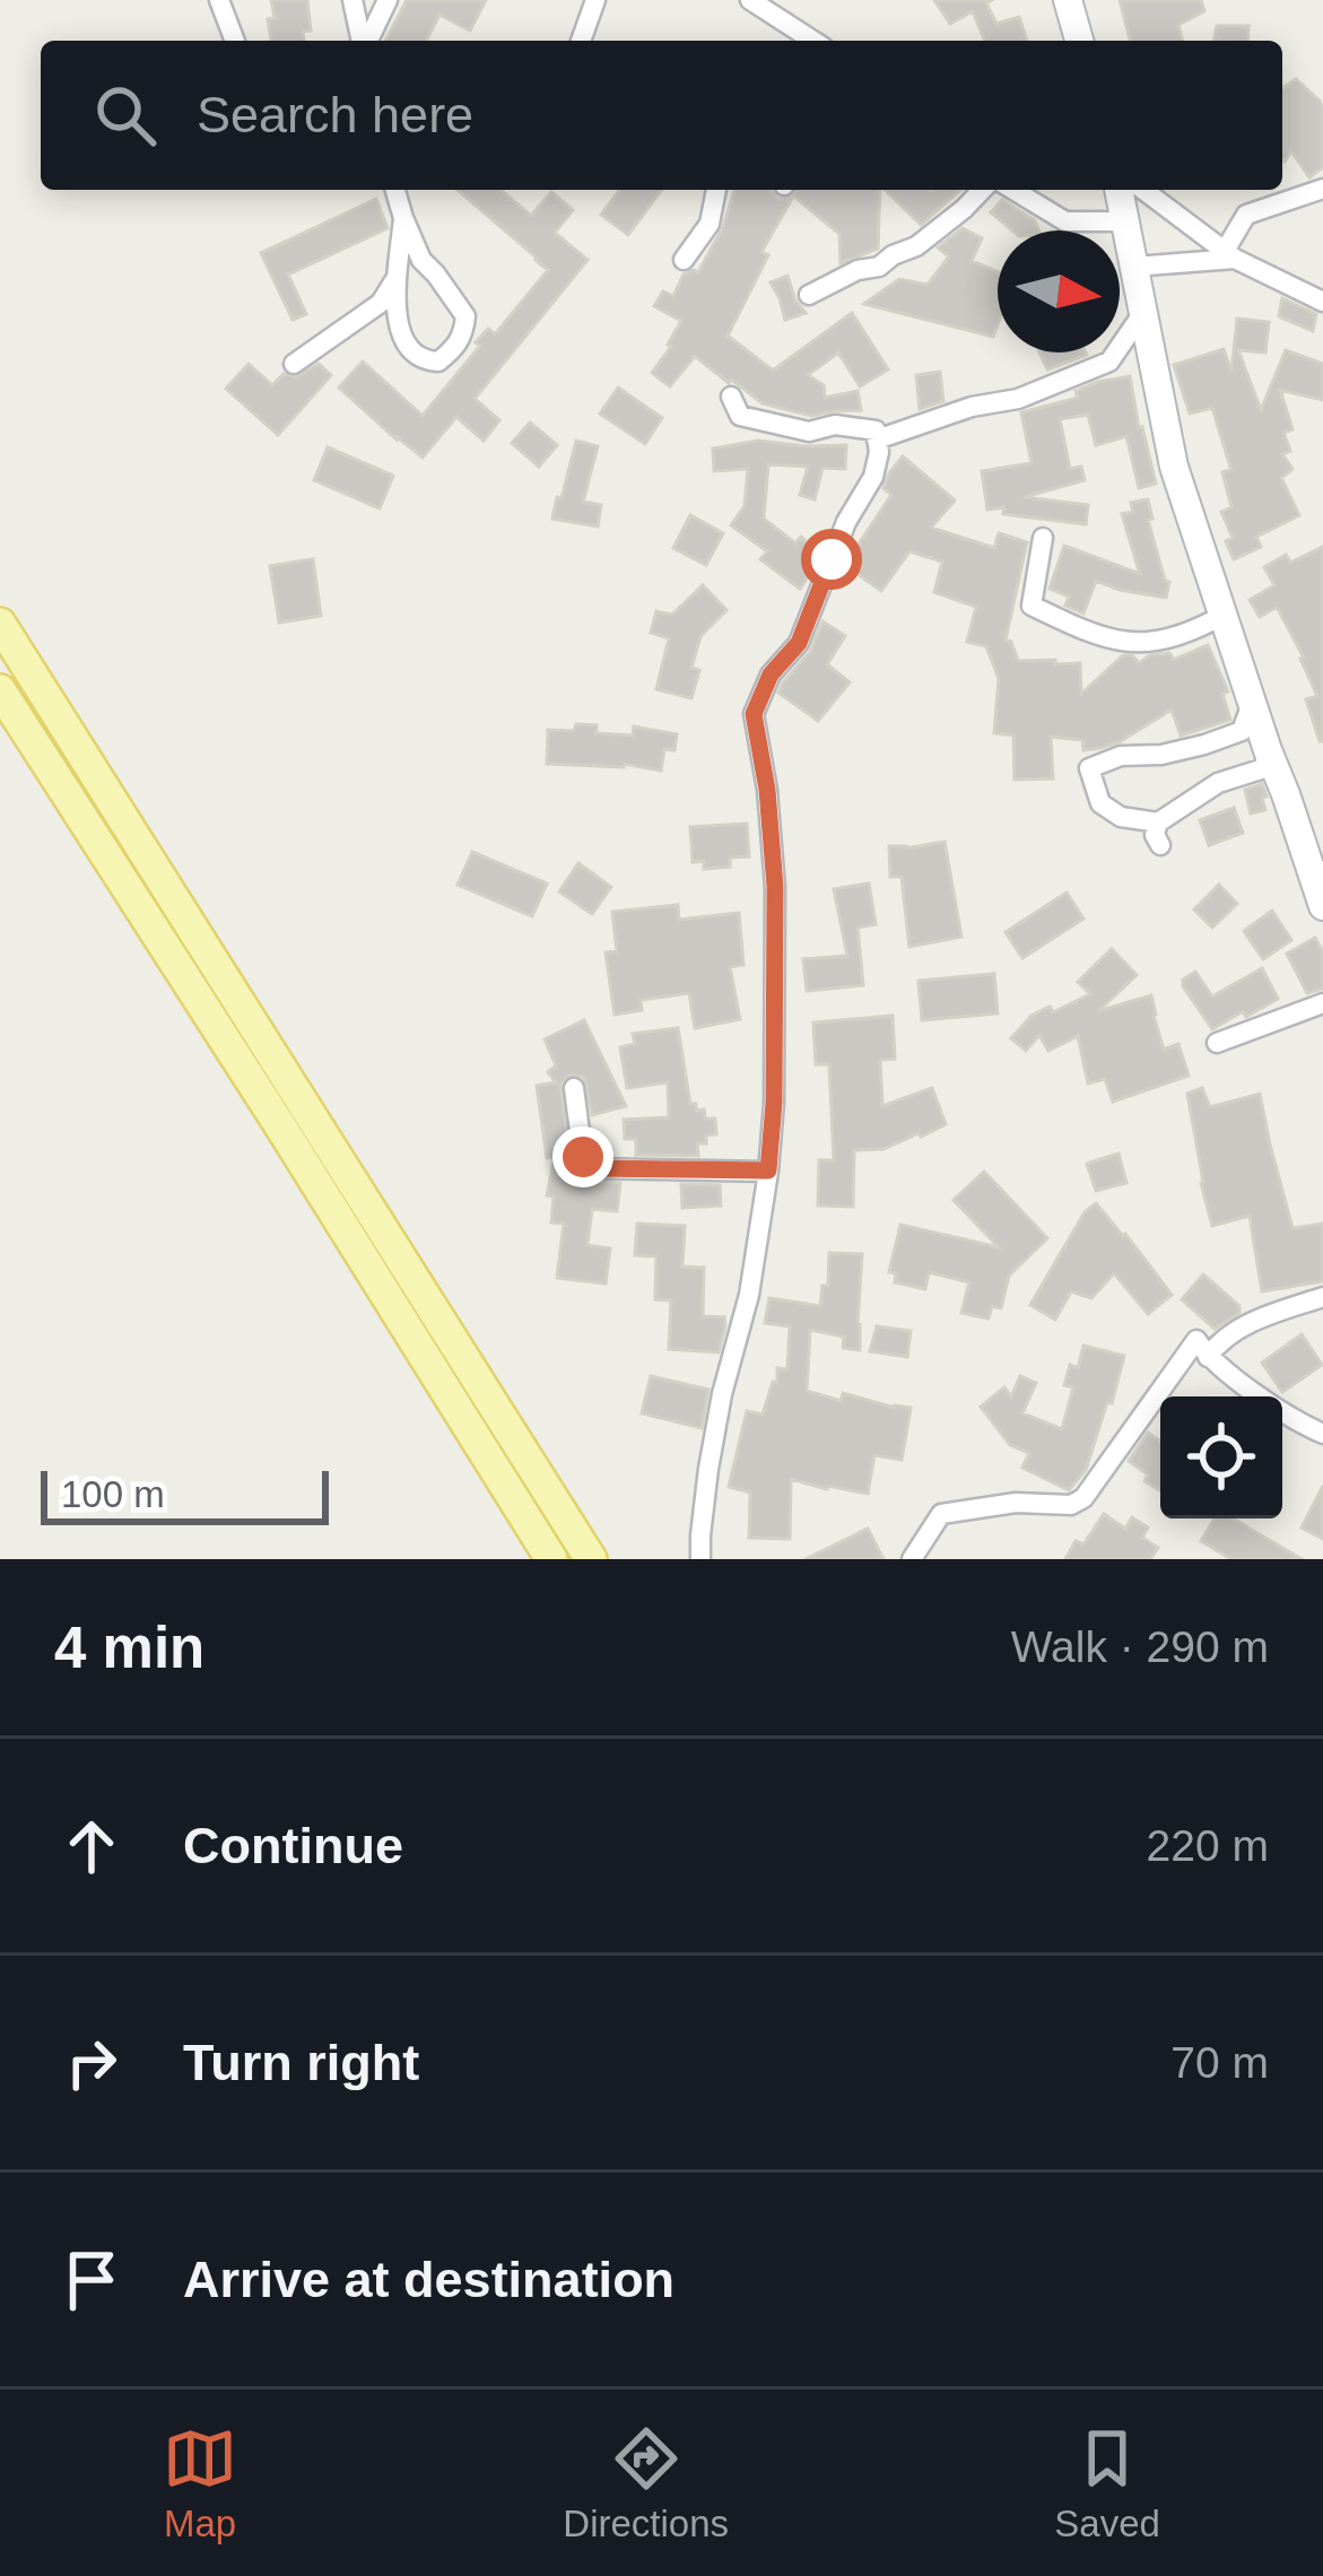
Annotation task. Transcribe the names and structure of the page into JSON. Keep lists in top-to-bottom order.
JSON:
{
  "scale_bar": "100 m",
  "north": "right",
  "page": {
    "search": "Search here",
    "scale": "100 m",
    "heading": ["4 min", "Walk · 290 m"],
    "list": [
      ["Continue", "220 m"],
      ["Turn right", "70 m"],
      "Arrive at destination"
    ],
    "nav": ["Map", "Directions", "Saved"]
  }
}
